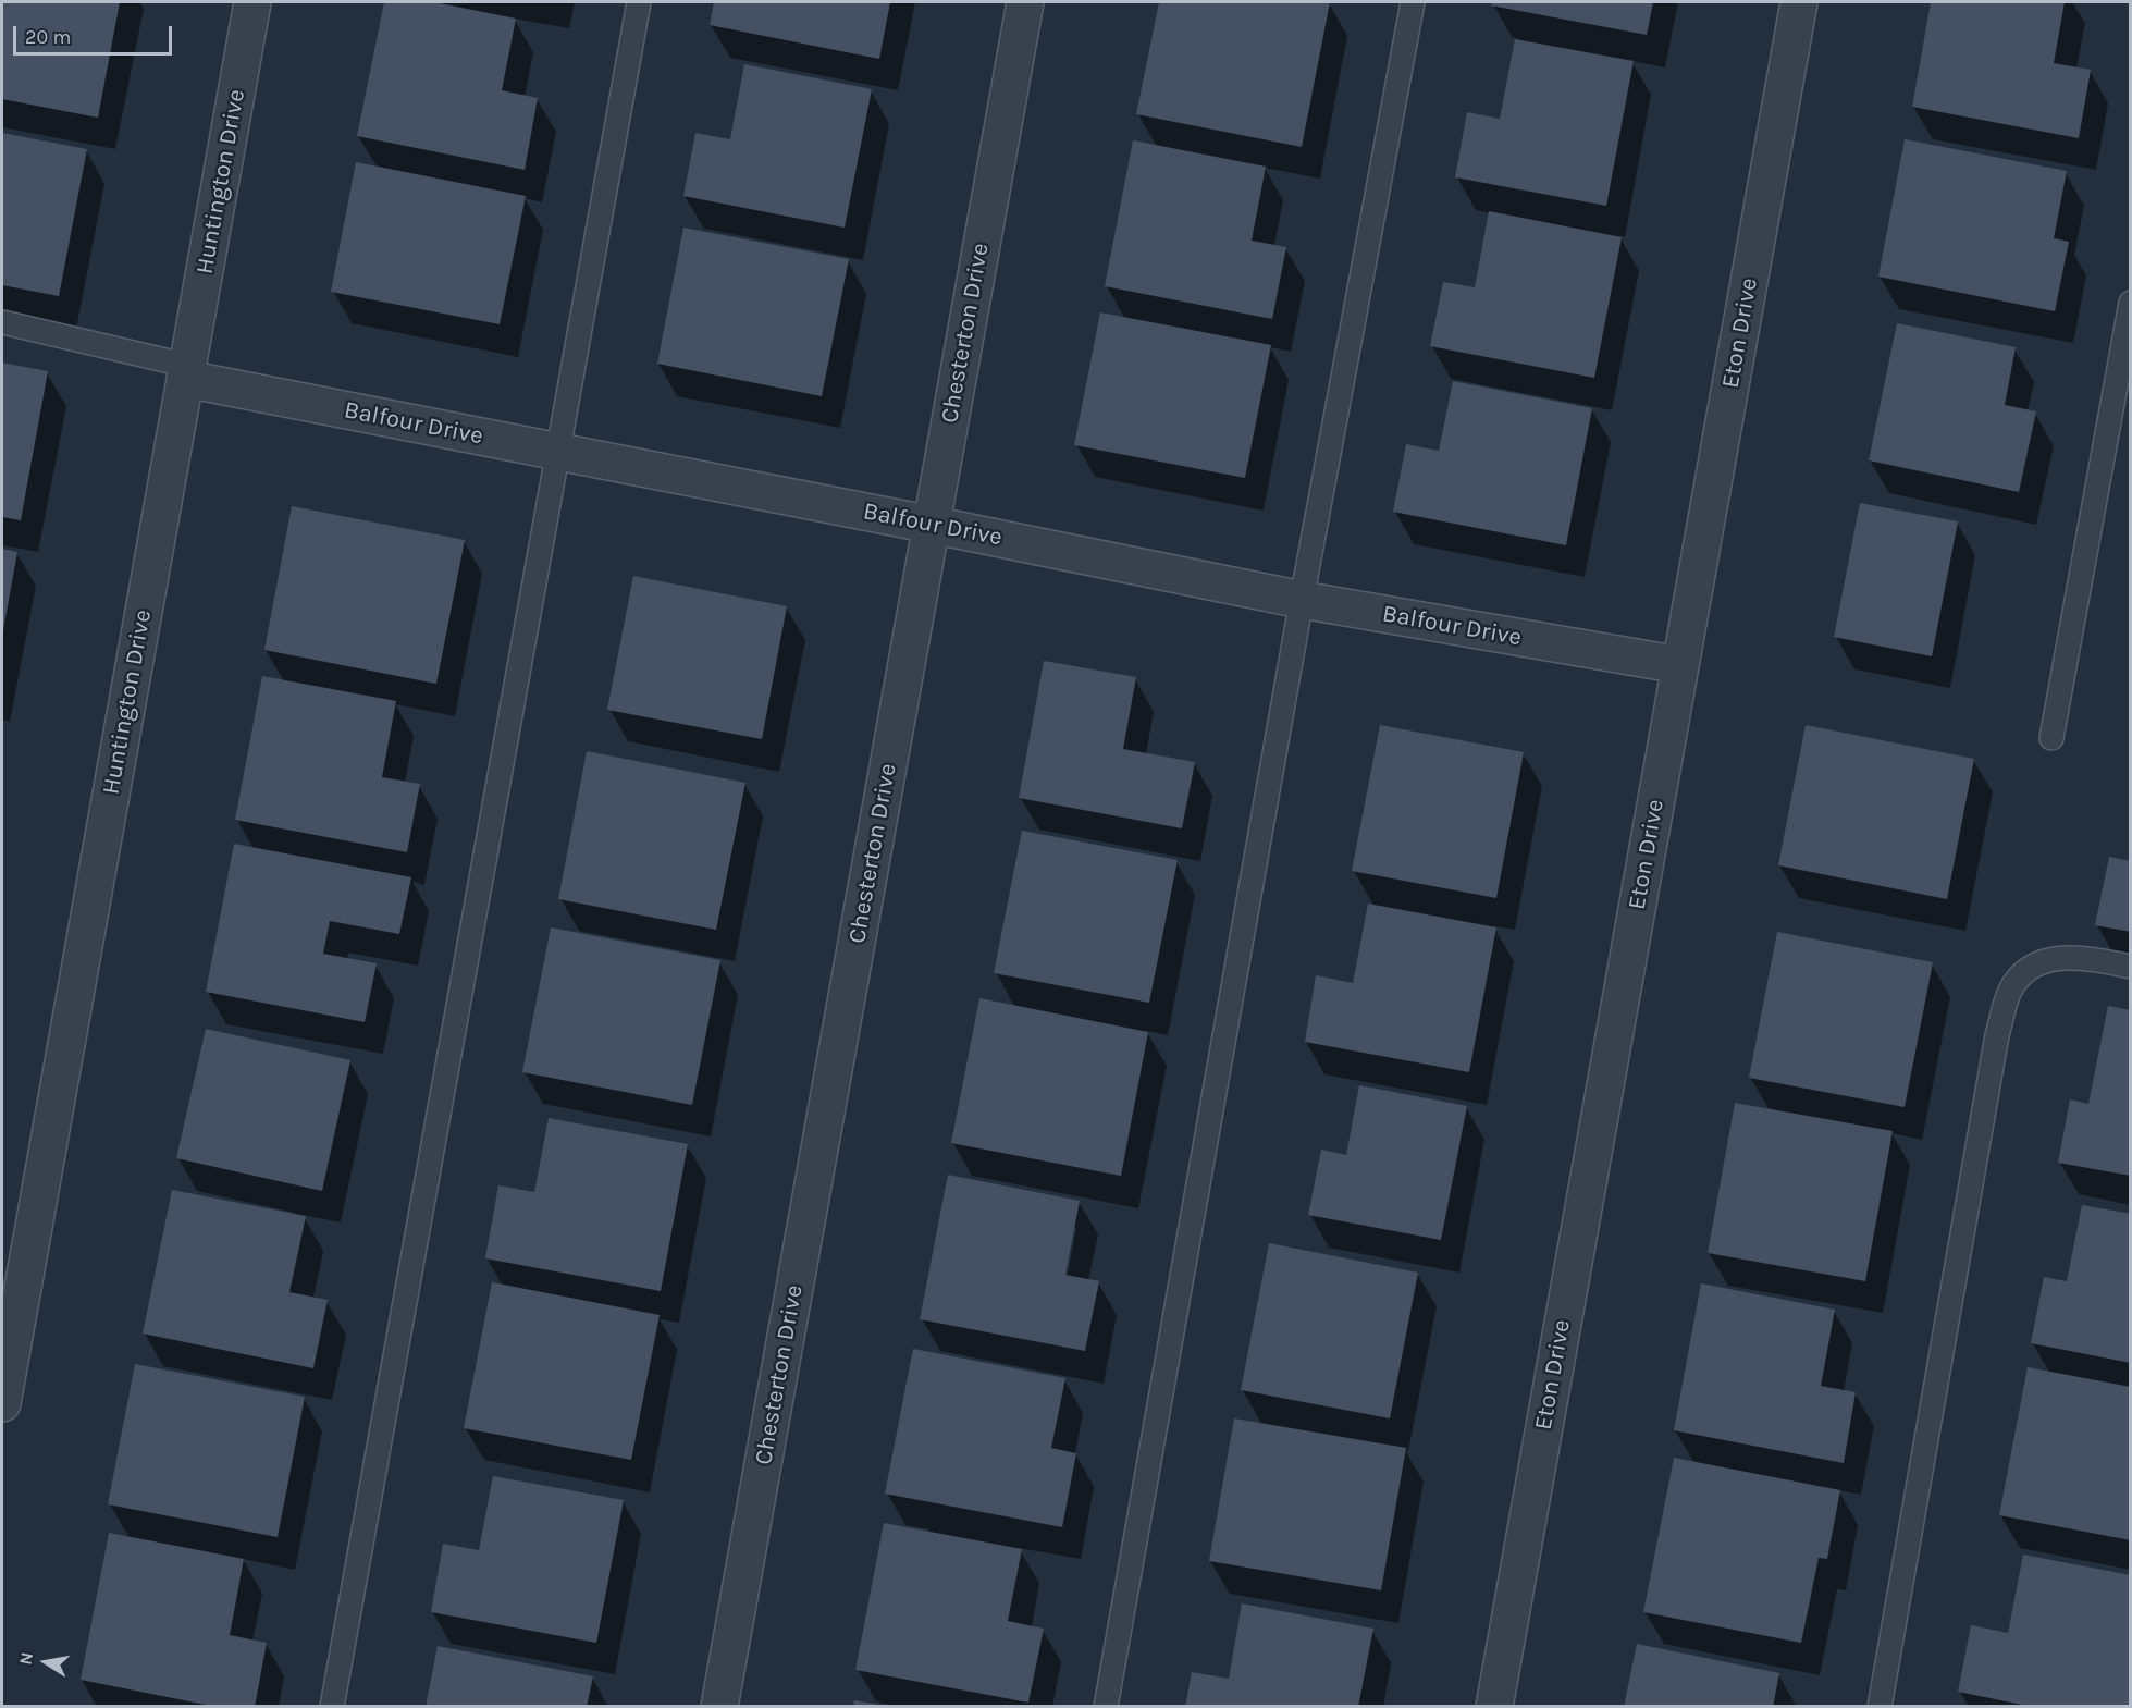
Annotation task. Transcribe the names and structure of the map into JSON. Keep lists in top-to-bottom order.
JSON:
{
  "streets": {
    "street": [
      "Huntington Drive",
      "Chesterton Drive",
      "Eton Drive",
      "Balfour Drive"
    ]
  },
  "crossings": [
    ["Huntington Drive", "Balfour Drive"],
    ["Chesterton Drive", "Balfour Drive"],
    ["Eton Drive", "Balfour Drive"]
  ],
  "scale_bar": "20 m",
  "north": "left"
}
